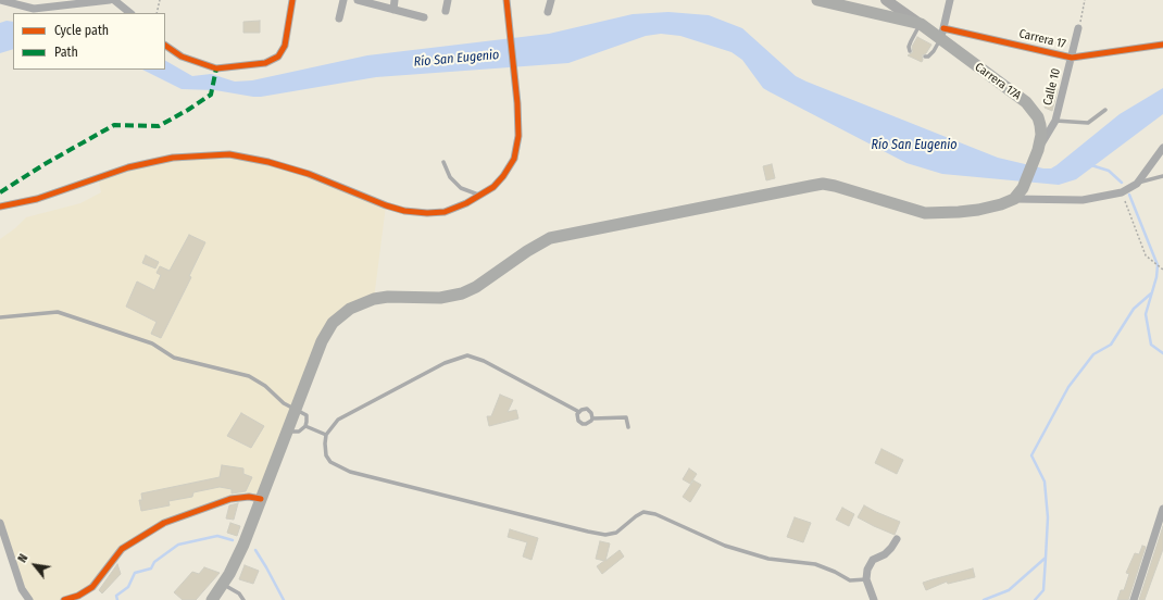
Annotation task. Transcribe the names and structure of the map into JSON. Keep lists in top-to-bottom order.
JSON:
{
  "streets": {
    "main road": ["Carrera 17A"],
    "street": ["Carrera 17", "Calle 10"]
  },
  "crossings": [
    ["Carrera 17", "Carrera 17A"],
    ["Carrera 17", "Calle 10"],
    ["Carrera 17A", "Calle 10"]
  ],
  "water": ["Río San Eugenio"],
  "legend": ["Cycle path", "Path"],
  "north": "top left"
}
